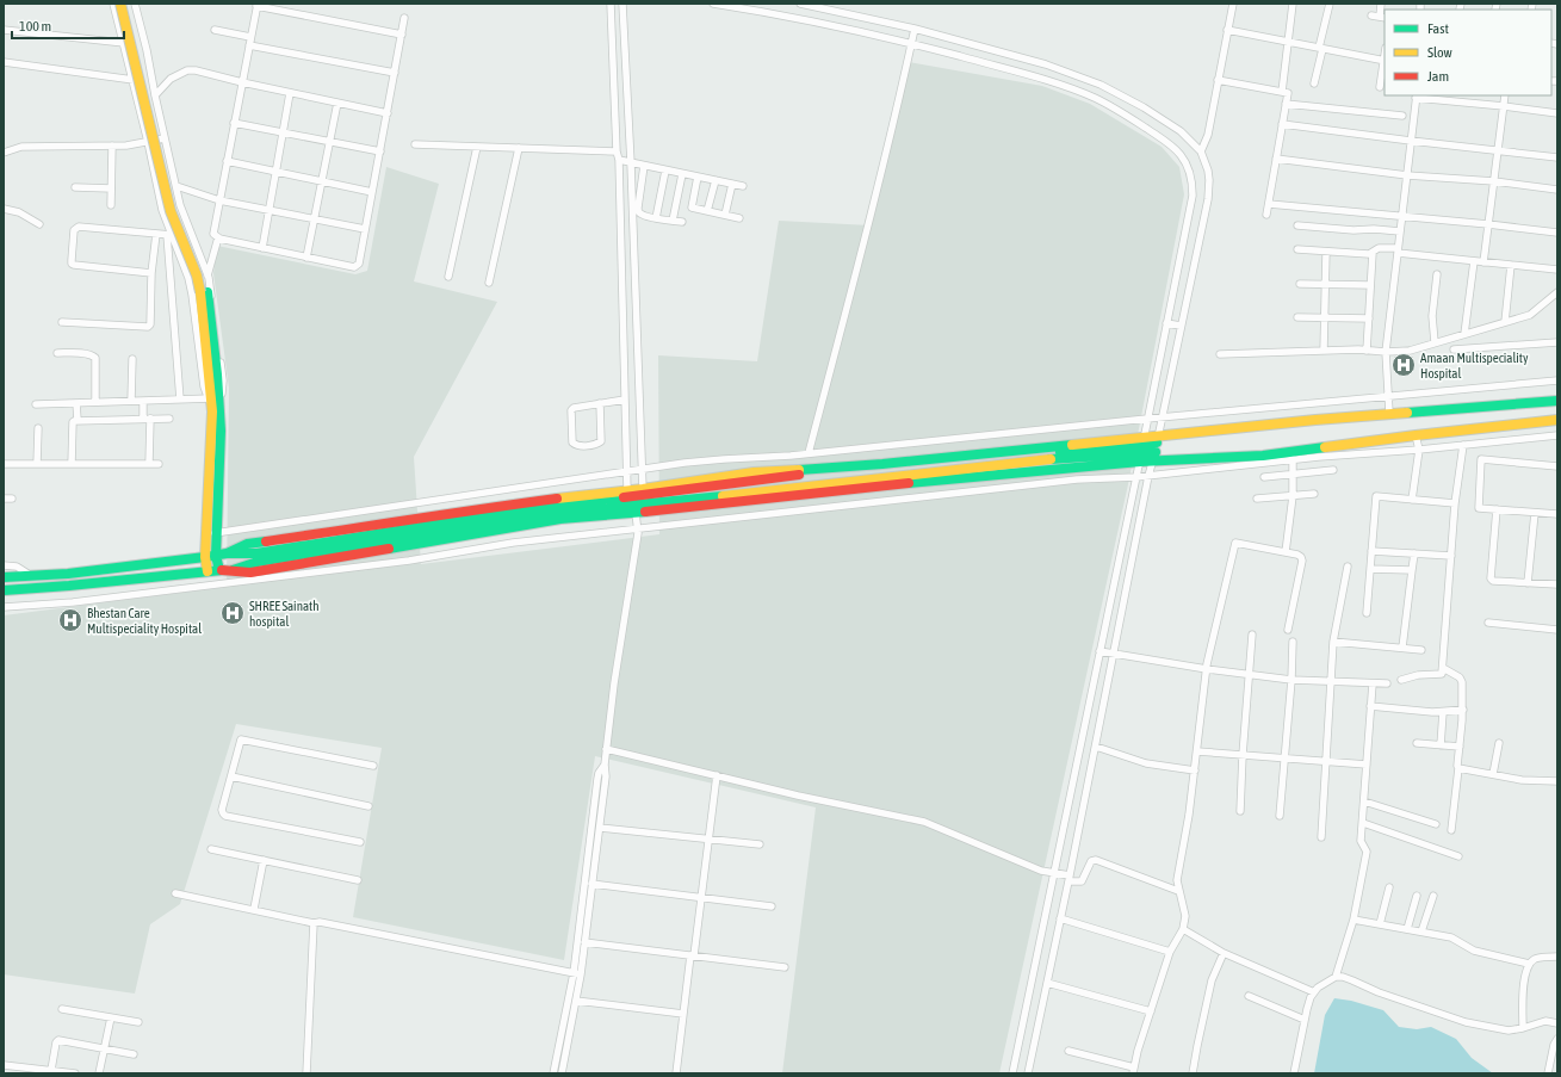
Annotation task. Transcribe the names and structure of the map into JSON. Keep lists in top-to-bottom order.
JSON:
{
  "places": {
    "hospital": ["Amaan Multispeciality Hospital", "SHREE Sainath hospital", "Bhestan Care Multispeciality Hospital"]
  },
  "legend": ["Fast", "Slow", "Jam"],
  "scale_bar": "100 m"
}
